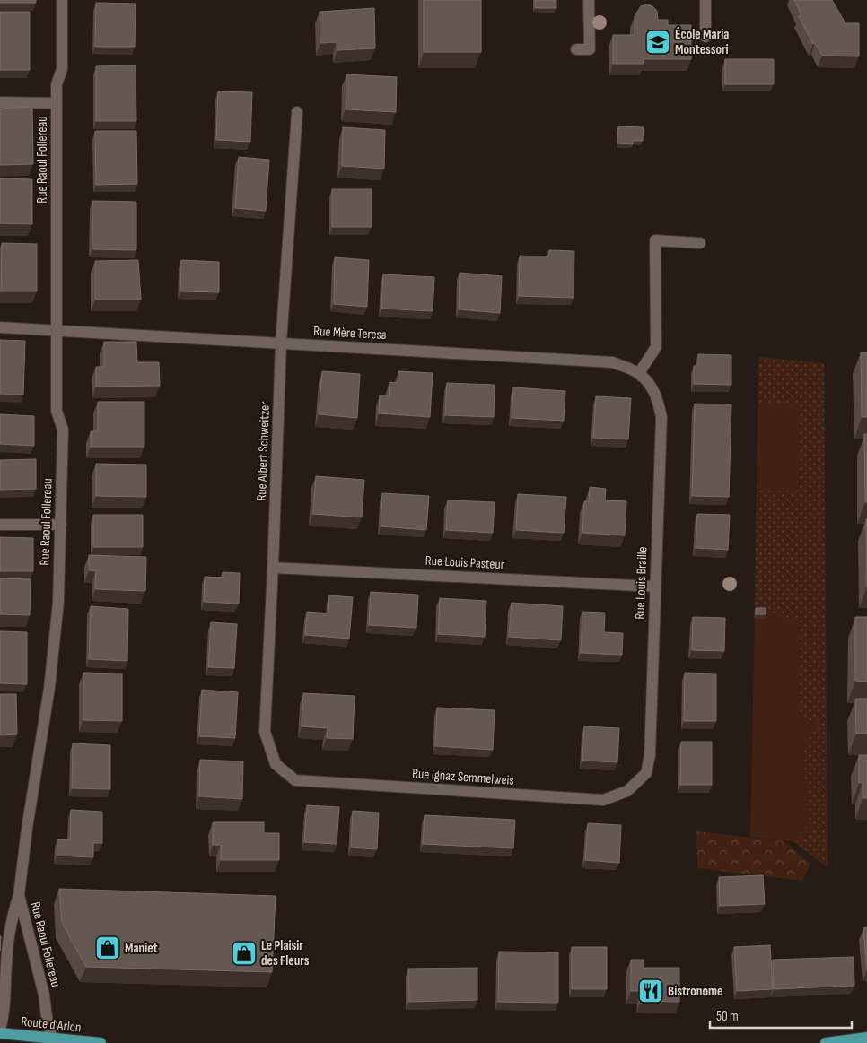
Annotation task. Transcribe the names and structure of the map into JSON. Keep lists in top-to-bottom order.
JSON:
{
  "streets": {
    "main road": ["Route d'Arlon"],
    "street": [
      "Rue Raoul Follereau",
      "Rue Mère Teresa",
      "Rue Albert Schweitzer",
      "Rue Louis Pasteur",
      "Rue Louis Braille",
      "Rue Ignaz Semmelweis"
    ]
  },
  "crossings": [
    ["Rue Raoul Follereau", "Rue Mère Teresa"],
    ["Rue Raoul Follereau", "Route d'Arlon"],
    ["Rue Mère Teresa", "Rue Albert Schweitzer"],
    ["Rue Mère Teresa", "Rue Louis Braille"],
    ["Rue Albert Schweitzer", "Rue Louis Pasteur"],
    ["Rue Albert Schweitzer", "Rue Ignaz Semmelweis"],
    ["Rue Louis Pasteur", "Rue Louis Braille"],
    ["Rue Louis Braille", "Rue Ignaz Semmelweis"]
  ],
  "places": {
    "school or university": ["École Maria Montessori"],
    "shop": ["Maniet", "Le Plaisir des Fleurs"],
    "restaurant": ["Bistronome"]
  },
  "scale_bar": "50 m"
}
